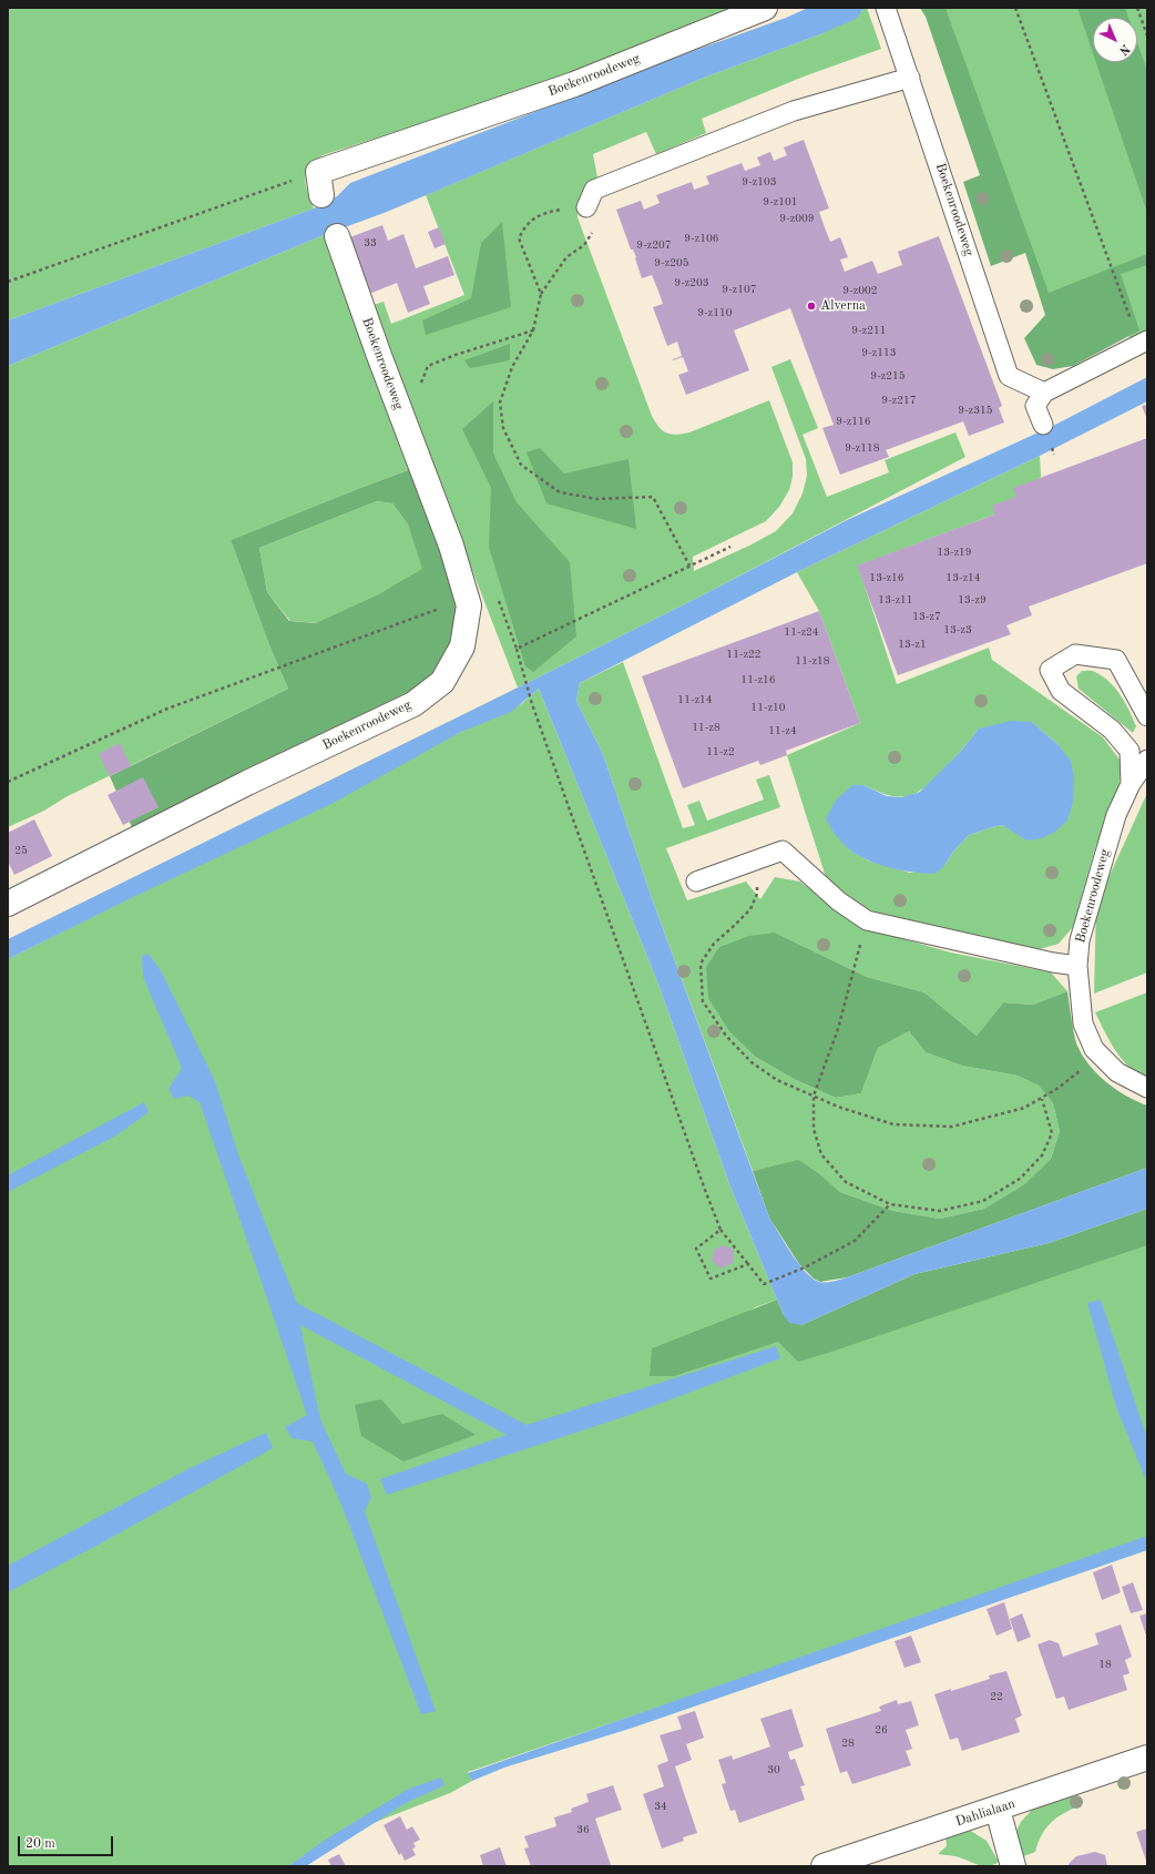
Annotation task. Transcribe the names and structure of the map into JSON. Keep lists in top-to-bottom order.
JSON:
{
  "streets": {
    "street": ["Boekenroodeweg", "Dahlialaan"]
  },
  "places": ["Alverna"],
  "house_numbers": [
    "9-z103",
    "9-z101",
    "9-z009",
    "9-z106",
    "33",
    "9-z207",
    "9-z205",
    "9-z203",
    "9-z107",
    "9-z002",
    "9-z110",
    "9-z211",
    "9-z113",
    "9-z215",
    "9-z217",
    "9-z315",
    "9-z116",
    "9-z118",
    "13-z19",
    "13-z16",
    "13-z14",
    "13-z11",
    "13-z9",
    "13-z7",
    "13-z3",
    "11-z24",
    "13-z1",
    "11-z22",
    "11-z18",
    "11-z16",
    "11-z14",
    "11-z10",
    "11-z8",
    "11-z4",
    "11-z2",
    "25",
    "18",
    "22",
    "26",
    "28",
    "30",
    "34",
    "36"
  ],
  "scale_bar": "20 m",
  "north": "bottom right"
}
